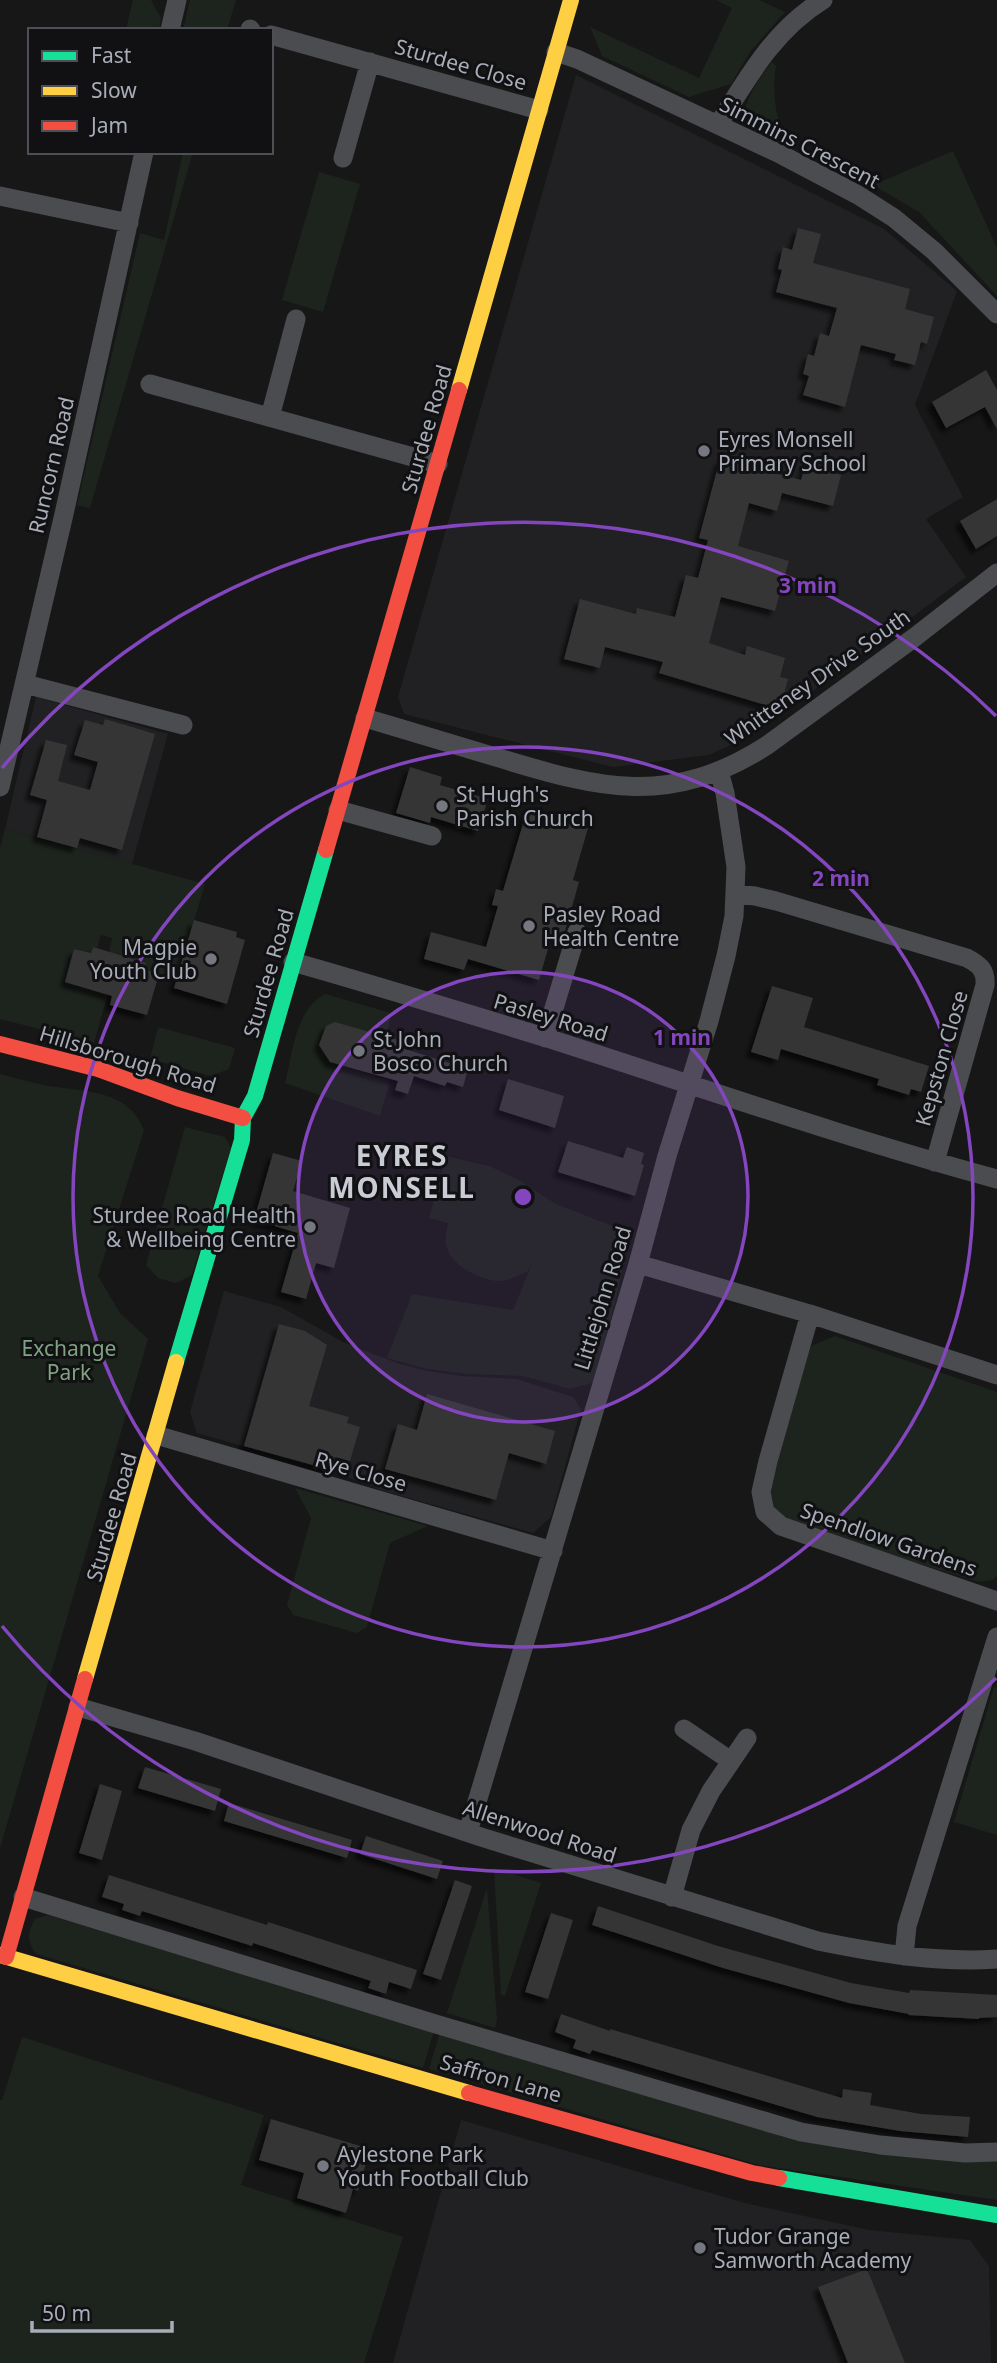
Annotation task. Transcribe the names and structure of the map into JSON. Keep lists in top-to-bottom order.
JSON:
{
  "streets": {
    "street": [
      "Sturdee Close",
      "Simmins Crescent",
      "Sturdee Road",
      "Runcorn Road",
      "Whitteney Drive South",
      "Pasley Road",
      "Kepston Close",
      "Hillsborough Road",
      "Littlejohn Road",
      "Rye Close",
      "Spendlow Gardens",
      "Allenwood Road",
      "Saffron Lane"
    ]
  },
  "crossings": [
    ["Sturdee Close", "Sturdee Road"],
    ["Simmins Crescent", "Sturdee Road"],
    ["Sturdee Road", "Whitteney Drive South"],
    ["Sturdee Road", "Pasley Road"],
    ["Sturdee Road", "Hillsborough Road"],
    ["Sturdee Road", "Rye Close"],
    ["Sturdee Road", "Allenwood Road"],
    ["Sturdee Road", "Saffron Lane"],
    ["Whitteney Drive South", "Littlejohn Road"],
    ["Pasley Road", "Kepston Close"],
    ["Pasley Road", "Littlejohn Road"],
    ["Kepston Close", "Littlejohn Road"],
    ["Littlejohn Road", "Rye Close"],
    ["Littlejohn Road", "Allenwood Road"]
  ],
  "districts": ["EYRES MONSELL"],
  "parks": ["Exchange Park"],
  "places": [
    "Eyres Monsell Primary School",
    "St Hugh's Parish Church",
    "Pasley Road Health Centre",
    "Magpie Youth Club",
    "St John Bosco Church",
    "Sturdee Road Health & Wellbeing Centre",
    "Aylestone Park Youth Football Club",
    "Tudor Grange Samworth Academy"
  ],
  "legend": ["Fast", "Slow", "Jam"],
  "scale_bar": "50 m",
  "rings": ["3 min", "2 min", "1 min"]
}
